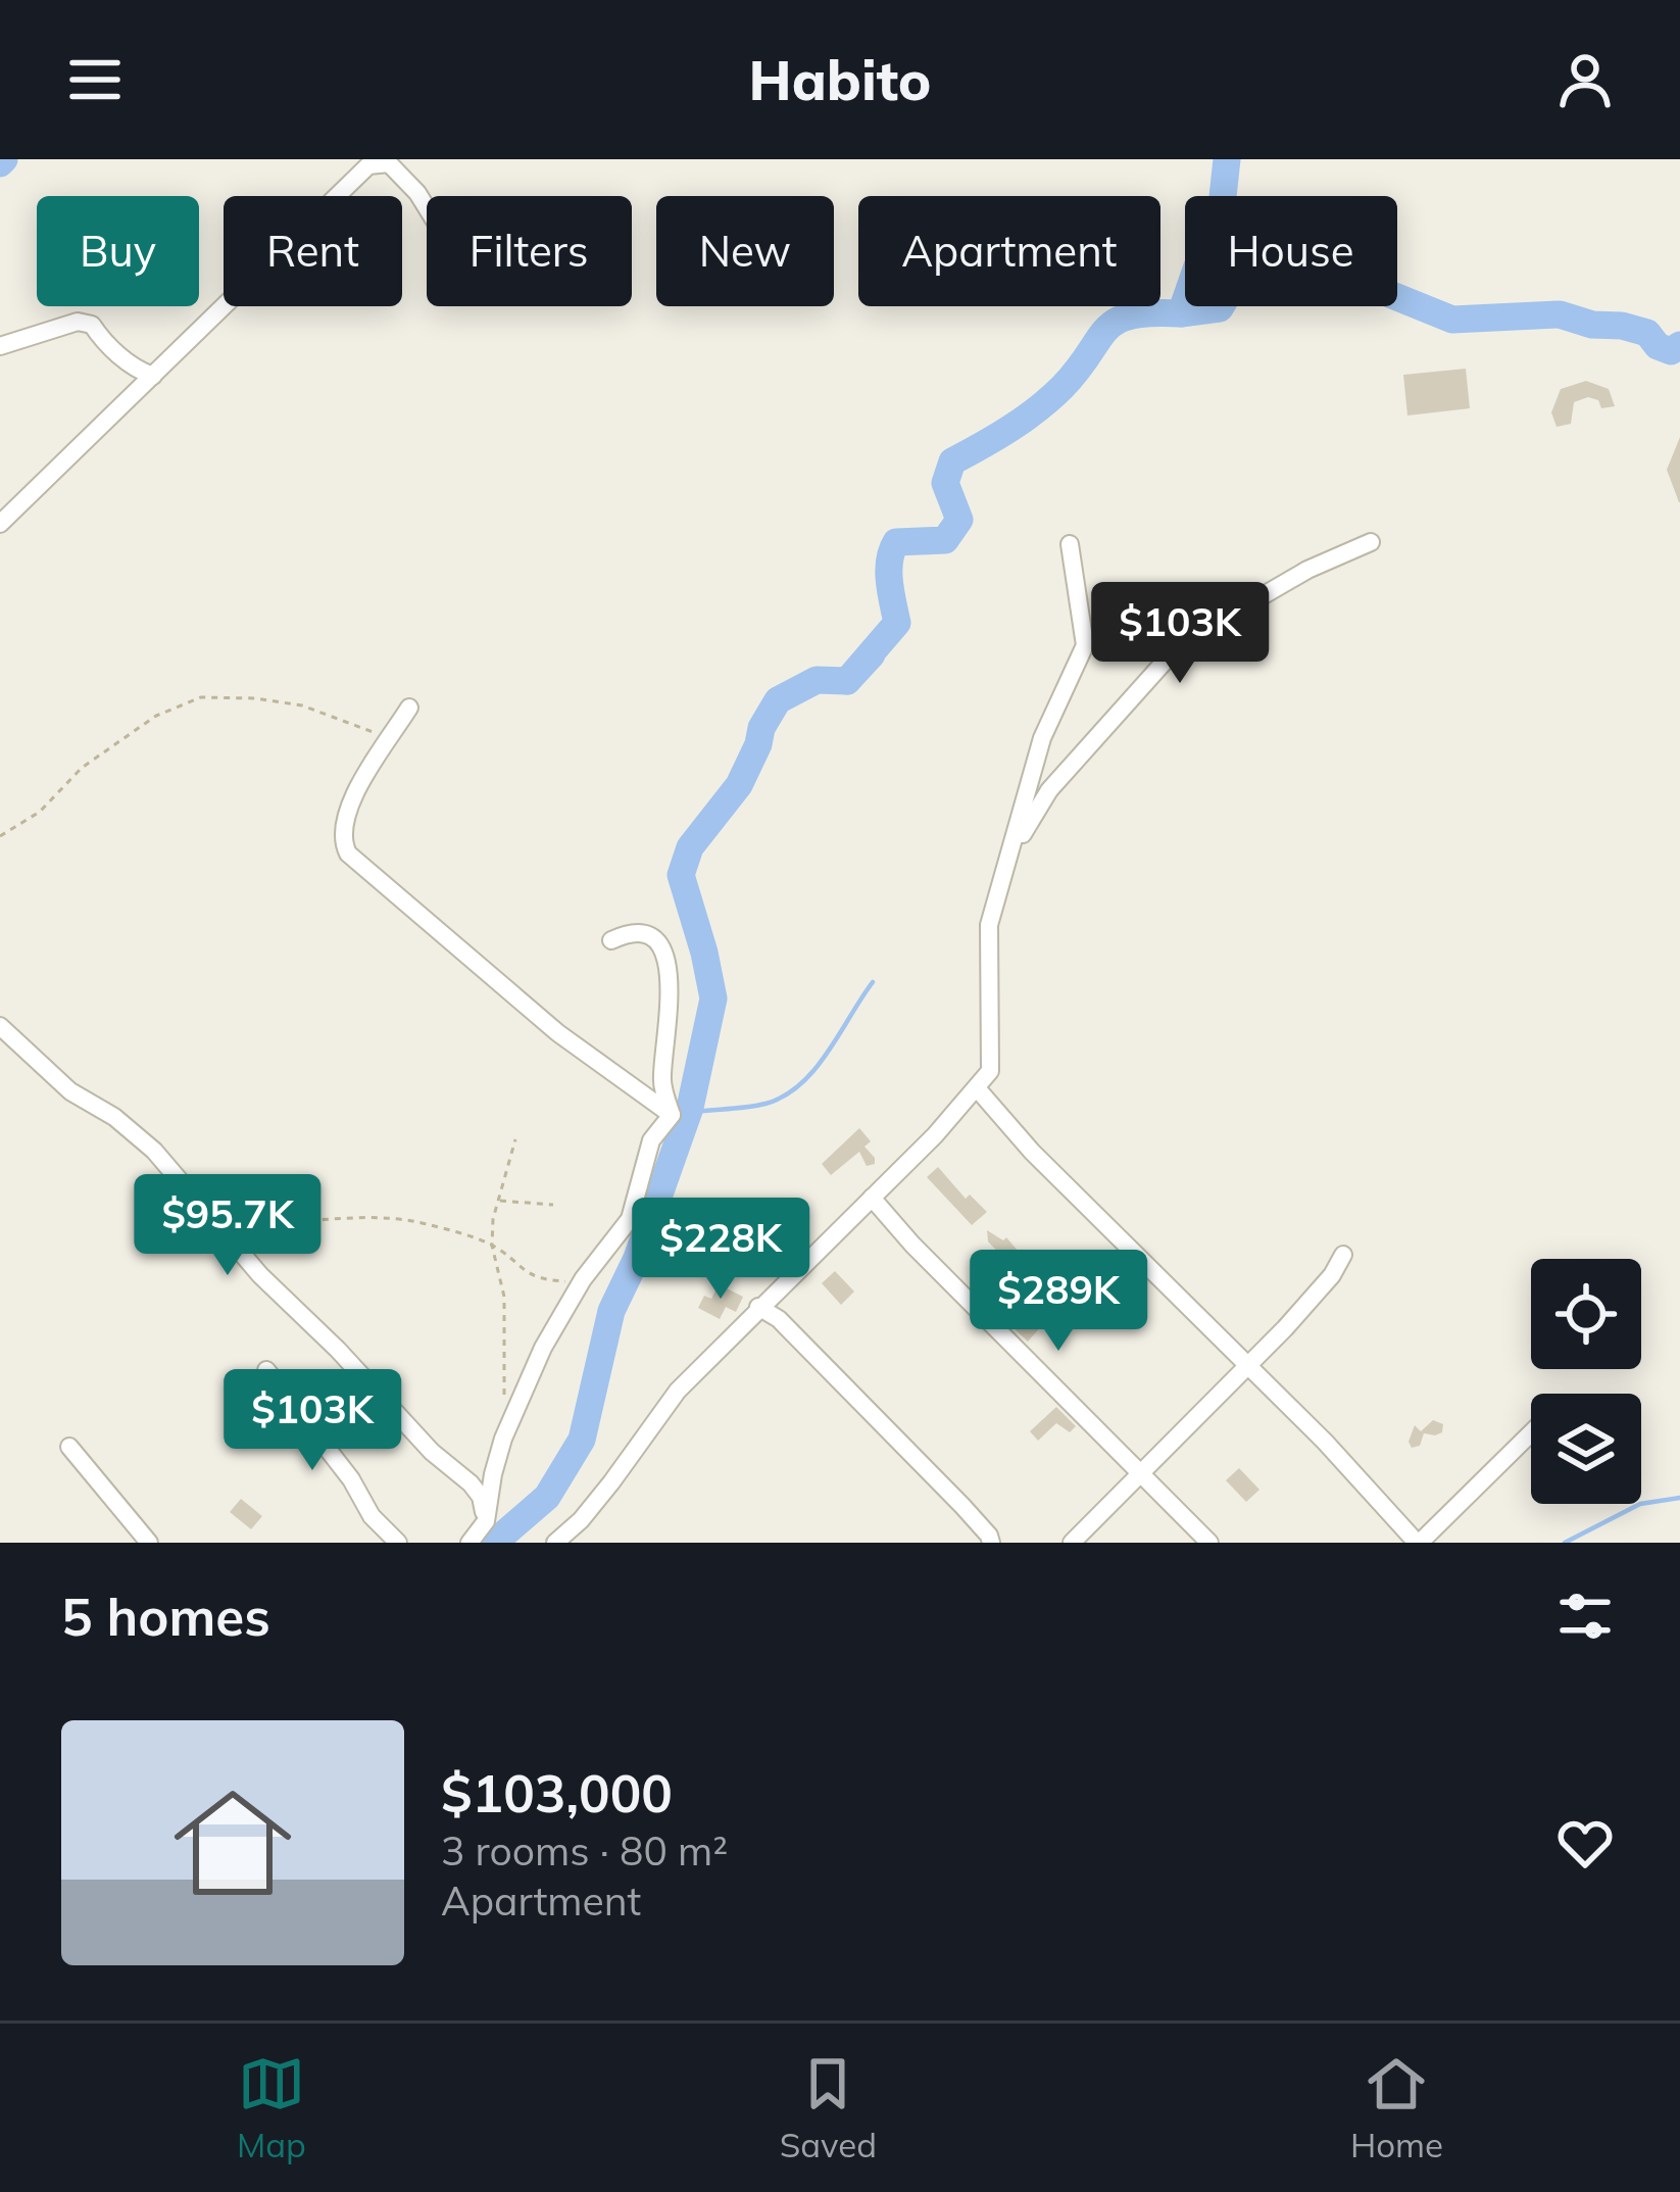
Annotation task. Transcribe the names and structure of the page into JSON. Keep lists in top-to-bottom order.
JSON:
{
  "page": {
    "header": "Habito",
    "chip": [
      "Buy",
      "Rent",
      "Filters",
      "New",
      "Apartment",
      "House"
    ],
    "price": [
      "$103K",
      "$95.7K",
      "$228K",
      "$289K",
      "$103K"
    ],
    "heading": "5 homes",
    "list": [
      {
        "name": "$103,000",
        "note": "3 rooms · 80 m² · Apartment"
      }
    ],
    "tabs": ["Map", "Saved", "Home"]
  }
}
